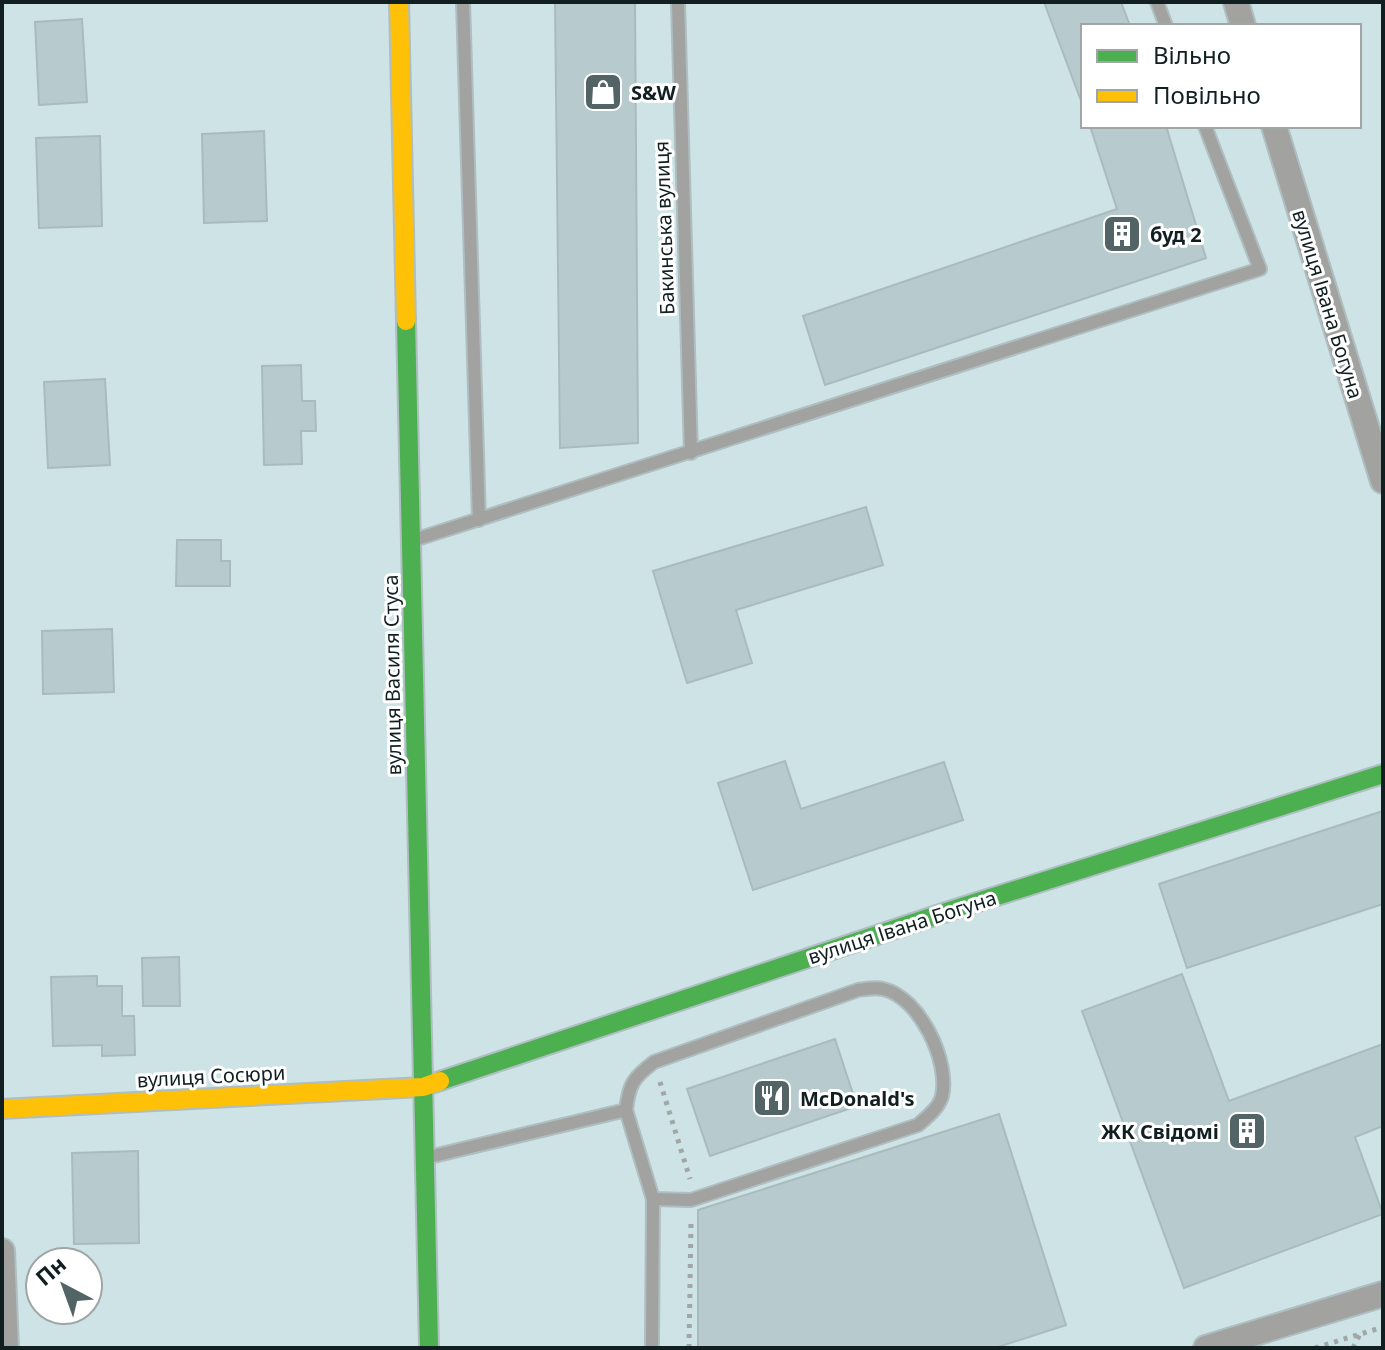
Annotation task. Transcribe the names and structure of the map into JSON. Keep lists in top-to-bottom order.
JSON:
{
  "streets": {
    "street": ["вулиця Івана Богуна", "вулиця Василя Стуса", "вулиця Сосюри"],
    "lane": ["Бакинська вулиця"]
  },
  "crossings": [
    ["вулиця Івана Богуна", "вулиця Василя Стуса"],
    ["вулиця Івана Богуна", "вулиця Сосюри"],
    ["вулиця Василя Стуса", "вулиця Сосюри"]
  ],
  "places": {
    "shop": ["S&W"],
    "building": ["буд 2", "ЖК Свідомі"],
    "restaurant": ["McDonald's"]
  },
  "legend": ["Вільно", "Повільно"],
  "north": "top left"
}
